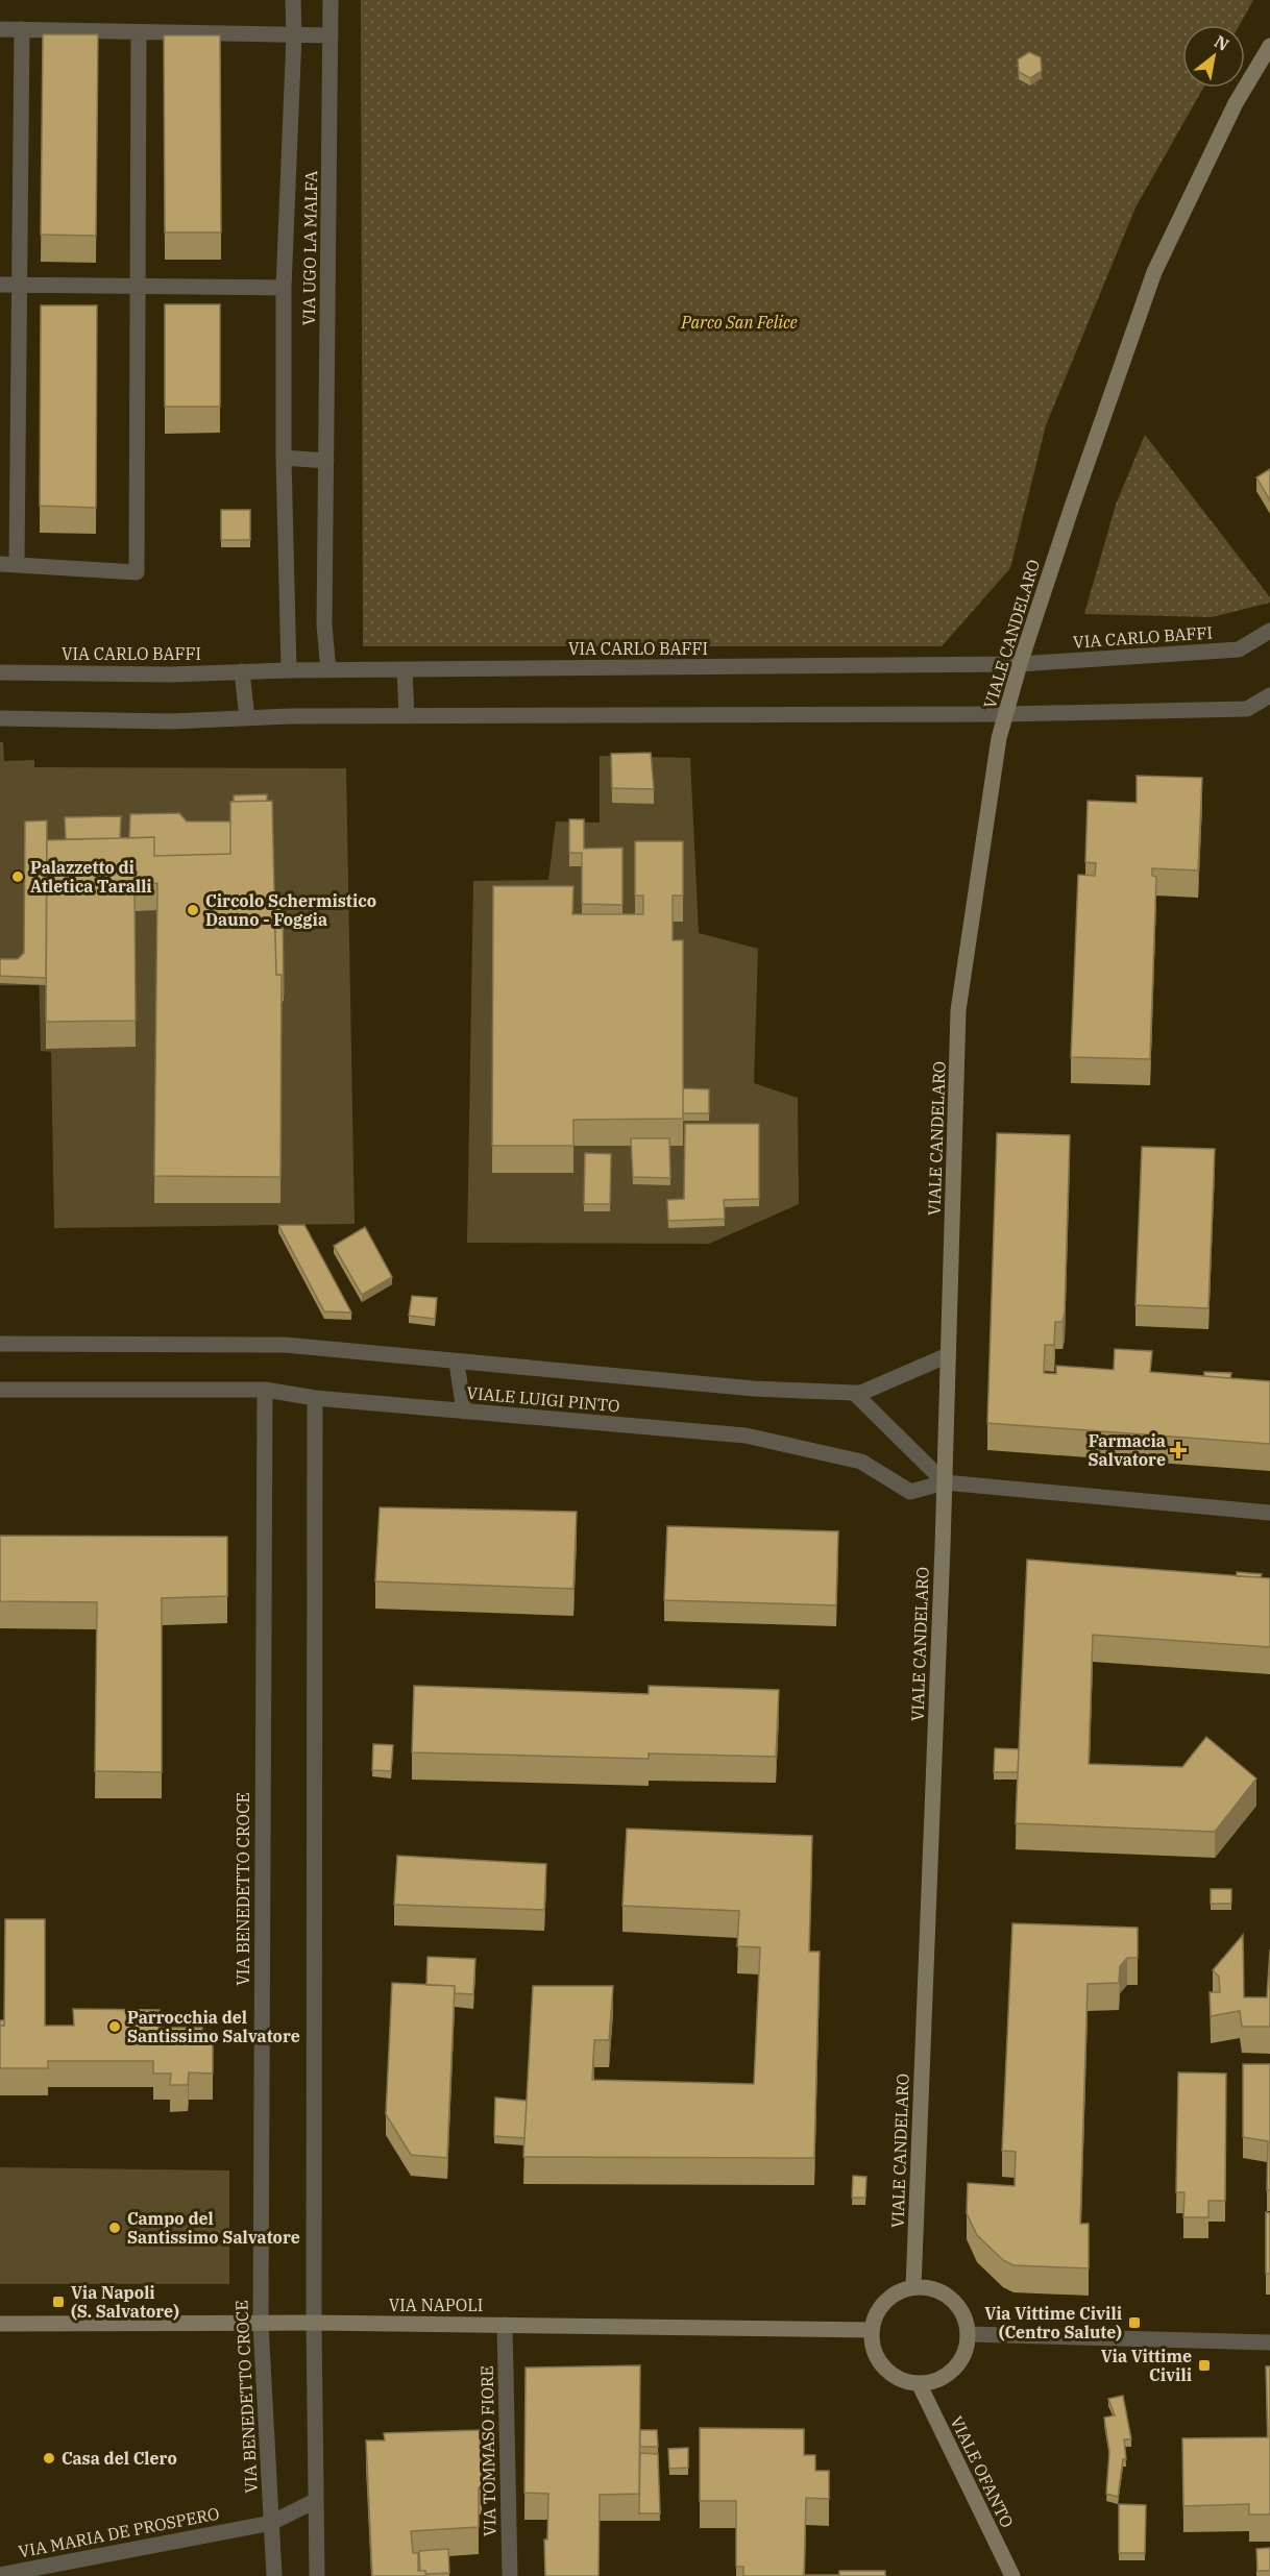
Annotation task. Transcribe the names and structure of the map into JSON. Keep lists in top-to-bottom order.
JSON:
{
  "streets": {
    "main road": ["VIALE CANDELARO", "VIA NAPOLI", "VIALE OFANTO"],
    "street": [
      "VIA UGO LA MALFA",
      "VIA CARLO BAFFI",
      "VIALE LUIGI PINTO",
      "VIA BENEDETTO CROCE",
      "VIA TOMMASO FIORE",
      "VIA MARIA DE PROSPERO"
    ]
  },
  "crossings": [
    ["VIA UGO LA MALFA", "VIA CARLO BAFFI"],
    ["VIALE CANDELARO", "VIA CARLO BAFFI"],
    ["VIALE CANDELARO", "VIALE LUIGI PINTO"],
    ["VIALE CANDELARO", "VIA NAPOLI"],
    ["VIALE CANDELARO", "VIALE OFANTO"],
    ["VIALE LUIGI PINTO", "VIA BENEDETTO CROCE"],
    ["VIA BENEDETTO CROCE", "VIA NAPOLI"],
    ["VIA BENEDETTO CROCE", "VIA MARIA DE PROSPERO"],
    ["VIA NAPOLI", "VIA TOMMASO FIORE"],
    ["VIA NAPOLI", "VIALE OFANTO"]
  ],
  "parks": ["Parco San Felice"],
  "places": {
    "other": [
      "Palazzetto di Atletica Taralli",
      "Circolo Schermistico Dauno - Foggia",
      "Parrocchia del Santissimo Salvatore",
      "Campo del Santissimo Salvatore",
      "Casa del Clero"
    ],
    "health": ["Farmacia Salvatore"],
    "transit": ["Via Napoli (S. Salvatore)", "Via Vittime Civili (Centro Salute)", "Via Vittime Civili"]
  },
  "north": "top right"
}
